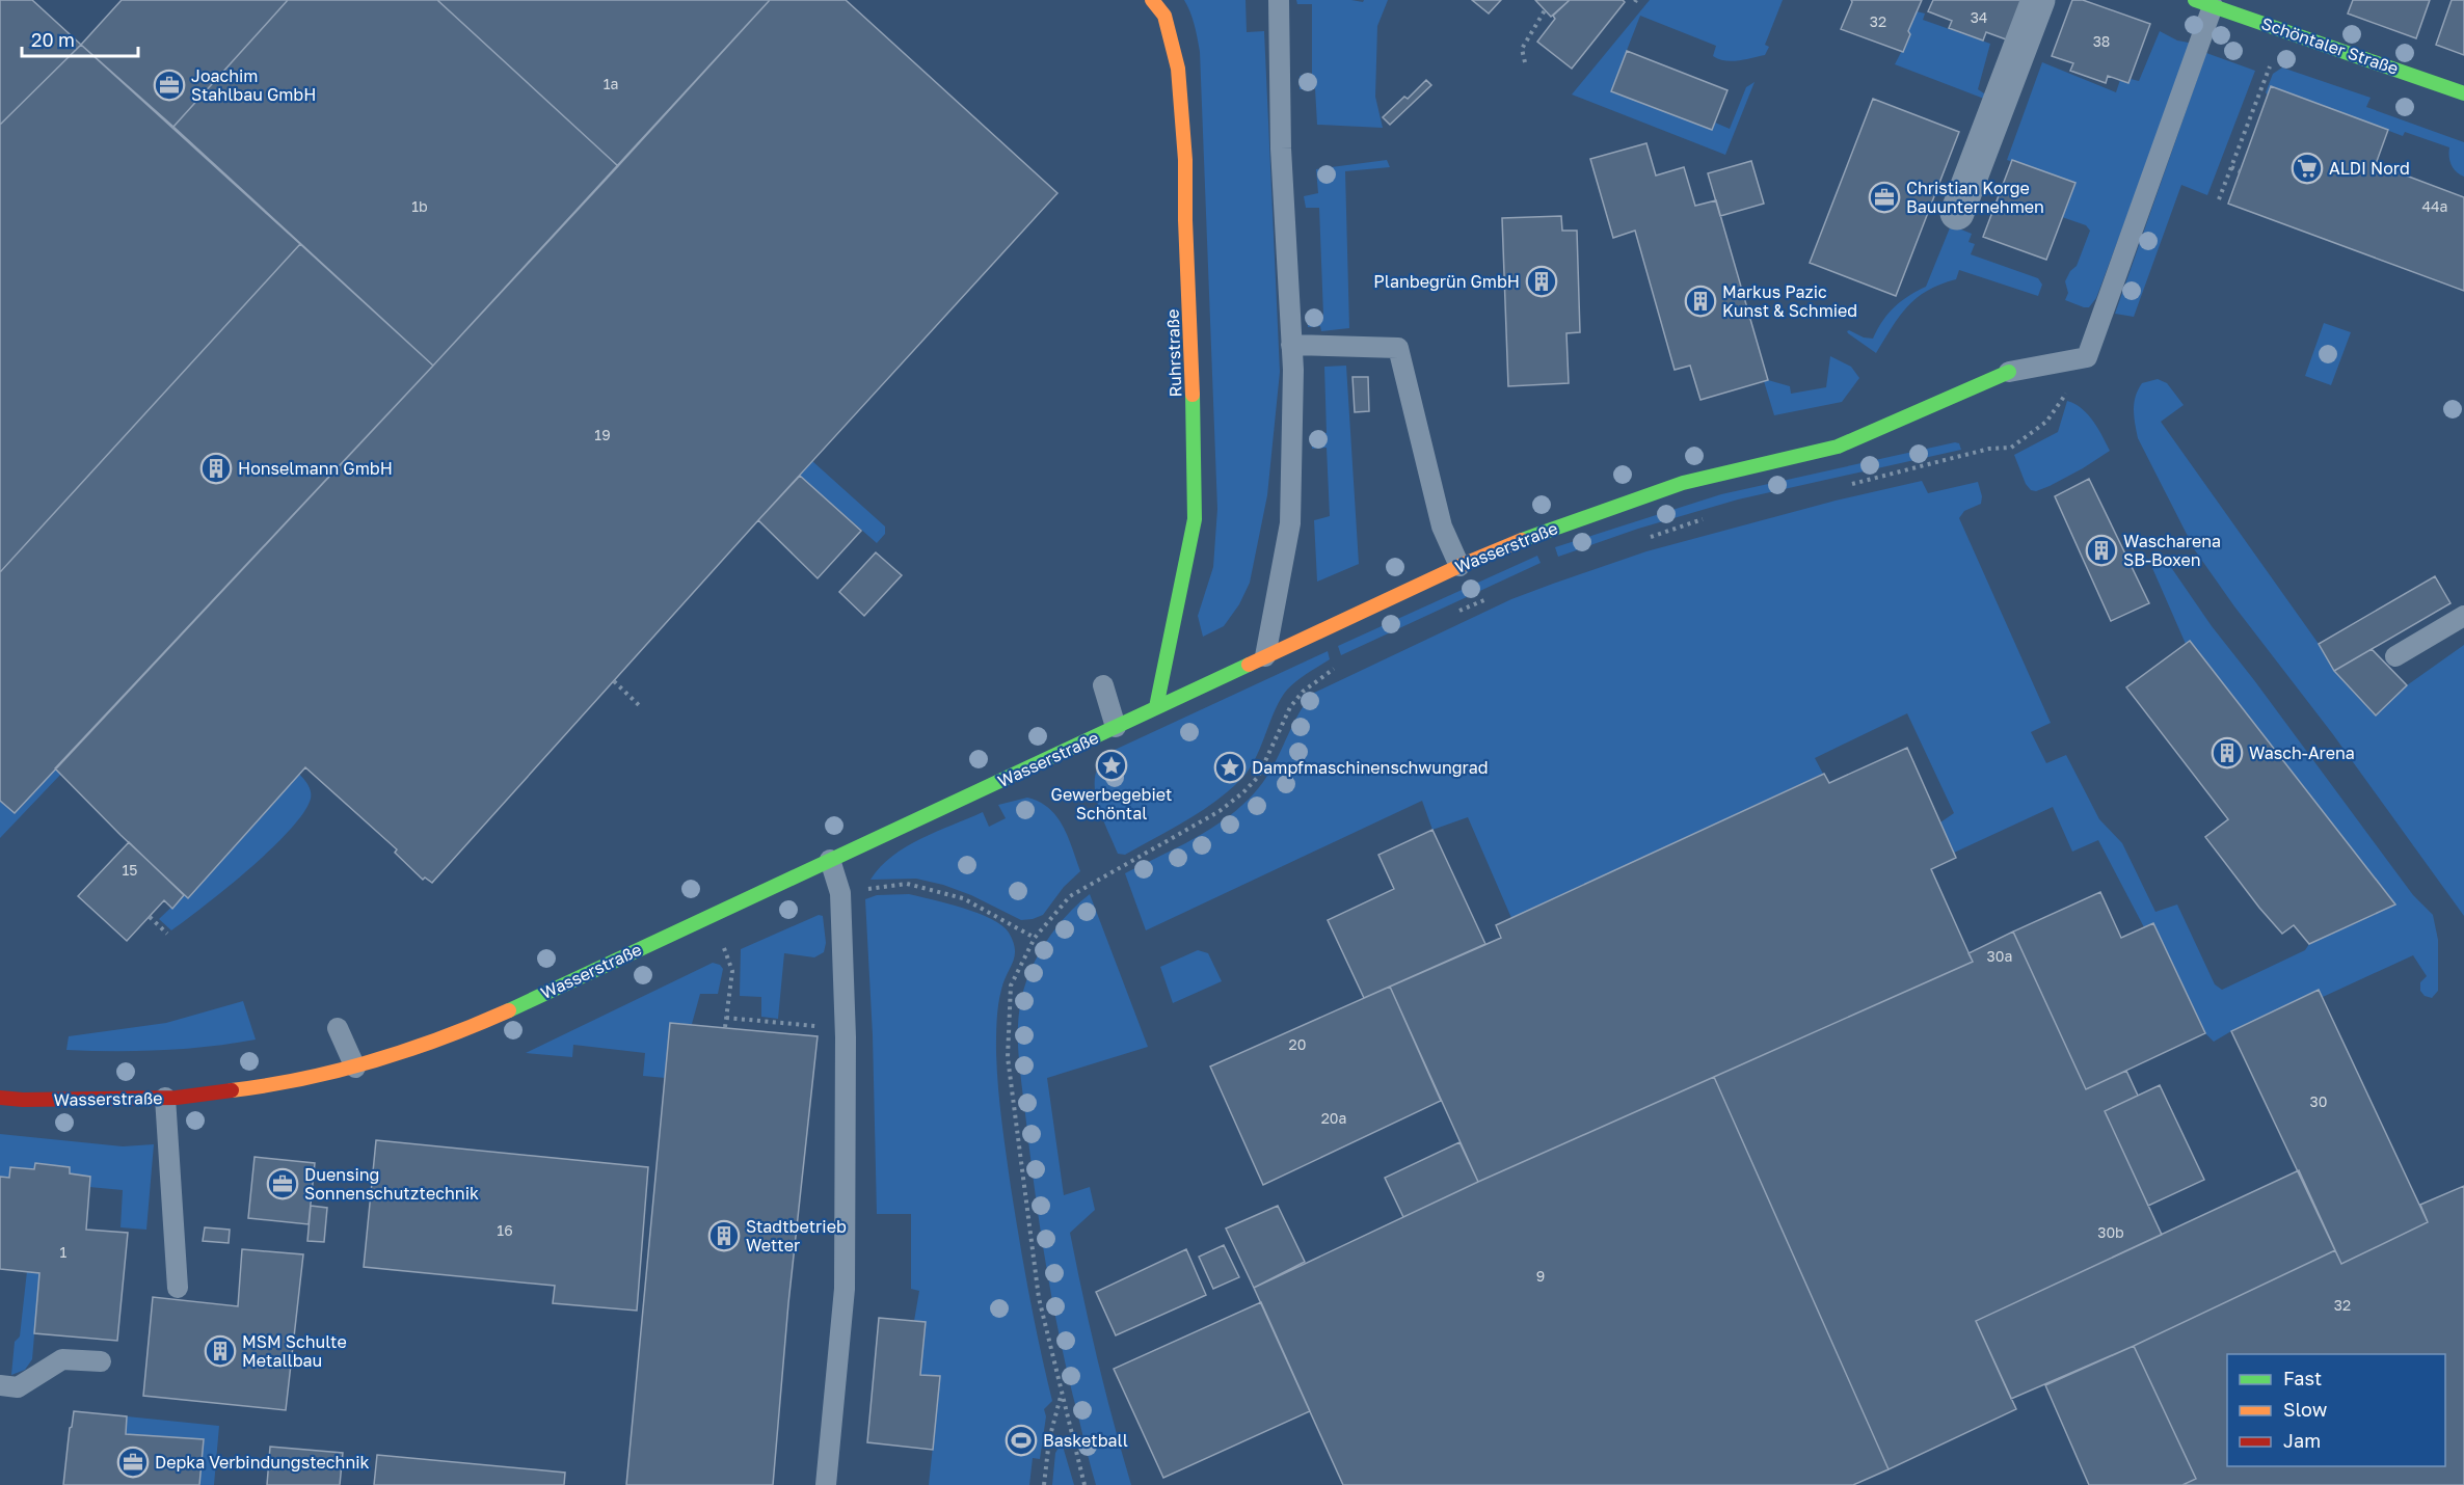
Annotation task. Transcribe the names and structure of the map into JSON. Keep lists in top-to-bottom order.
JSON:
{
  "streets": {
    "street": ["Schöntaler Straße", "Ruhrstraße", "Wasserstraße"]
  },
  "crossings": [
    ["Ruhrstraße", "Wasserstraße"]
  ],
  "places": {
    "office": [
      "Joachim Stahlbau GmbH",
      "Christian Korge Bauunternehmen",
      "Duensing Sonnenschutztechnik",
      "Depka Verbindungstechnik"
    ],
    "supermarket": ["ALDI Nord"],
    "building": [
      "Planbegrün GmbH",
      "Markus Pazic Kunst & Schmied",
      "Honselmann GmbH",
      "Wascharena SB-Boxen",
      "Wasch-Arena",
      "Stadtbetrieb Wetter",
      "MSM Schulte Metallbau"
    ],
    "place": ["Gewerbegebiet Schöntal", "Dampfmaschinenschwungrad"],
    "sports": ["Basketball"]
  },
  "house_numbers": [
    "34",
    "32",
    "38",
    "1a",
    "1b",
    "44a",
    "19",
    "15",
    "30a",
    "20",
    "30",
    "20a",
    "16",
    "30b",
    "1",
    "9",
    "32"
  ],
  "legend": ["Fast", "Slow", "Jam"],
  "scale_bar": "20 m"
}
